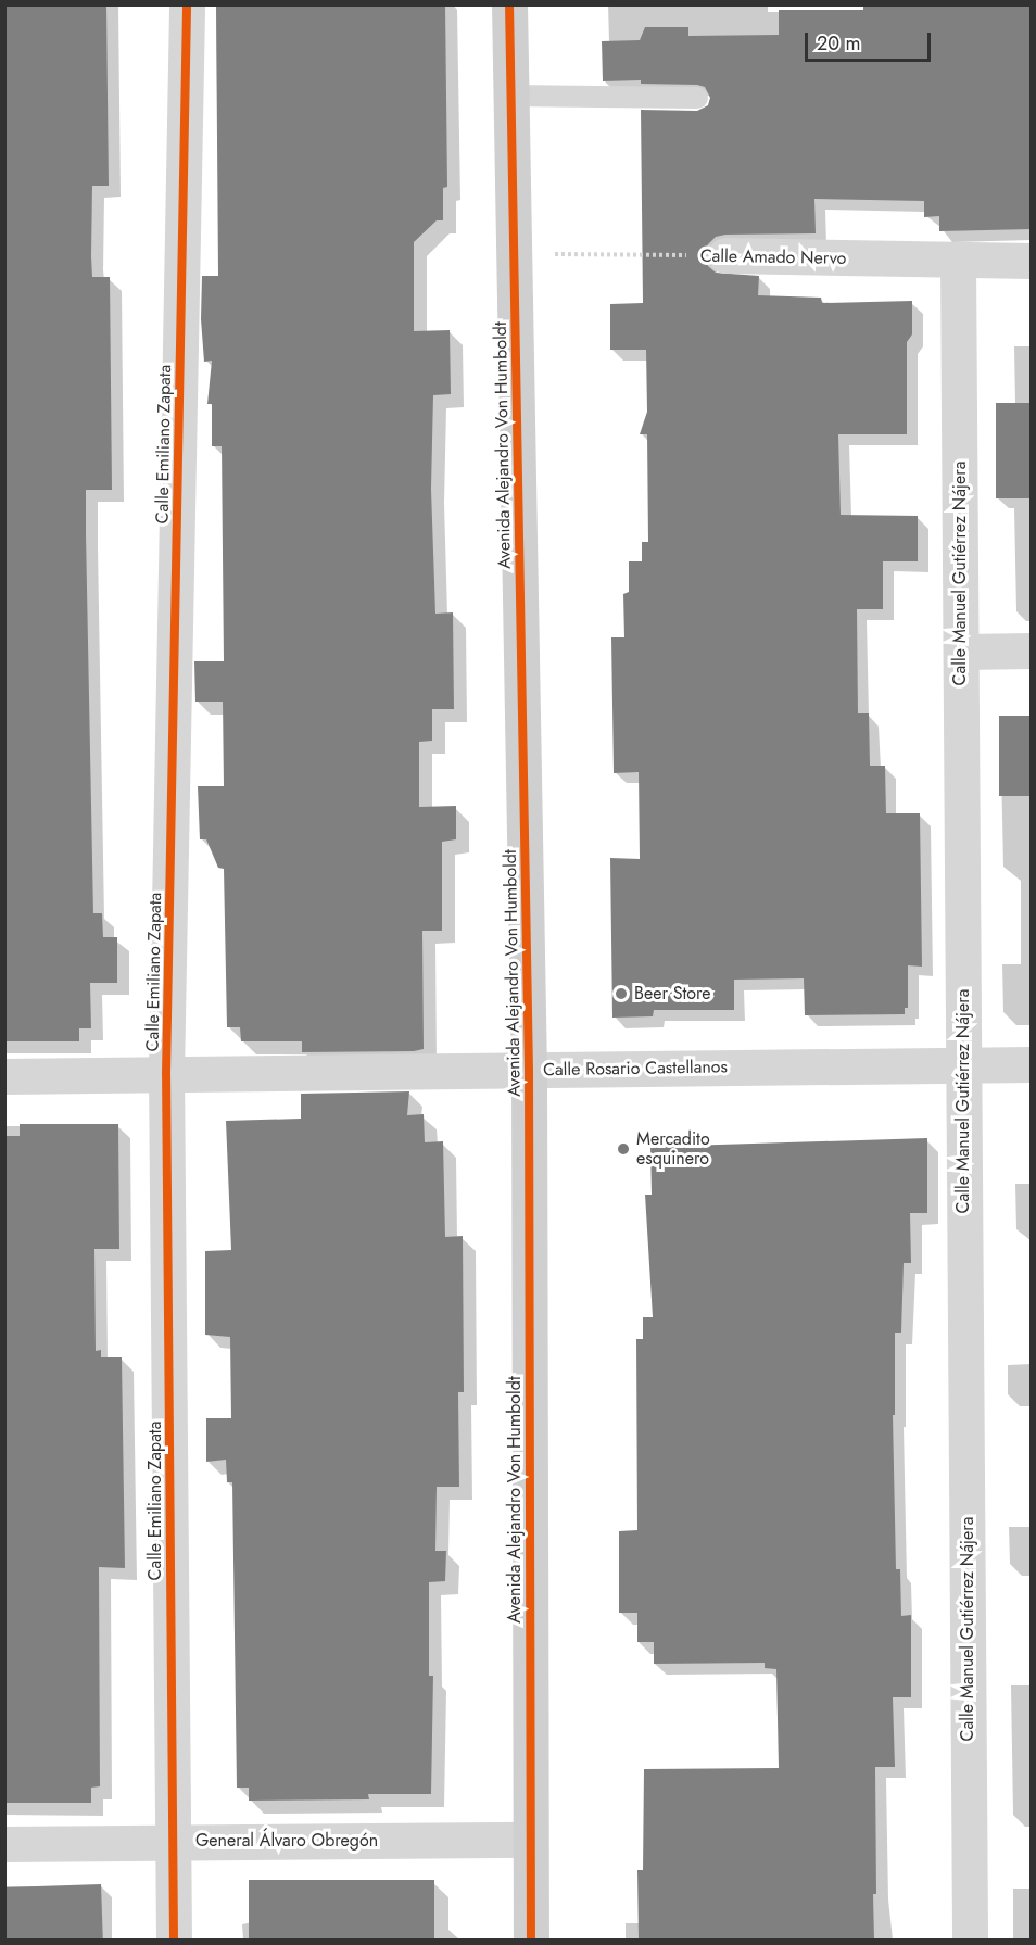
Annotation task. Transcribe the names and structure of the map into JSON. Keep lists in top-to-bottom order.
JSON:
{
  "streets": {
    "street": [
      "Calle Amado Nervo",
      "Calle Emiliano Zapata",
      "Avenida Alejandro Von Humboldt",
      "Calle Manuel Gutiérrez Nájera",
      "Calle Rosario Castellanos",
      "General Álvaro Obregón"
    ]
  },
  "crossings": [
    ["Calle Amado Nervo", "Avenida Alejandro Von Humboldt"],
    ["Calle Amado Nervo", "Calle Manuel Gutiérrez Nájera"],
    ["Calle Emiliano Zapata", "Calle Rosario Castellanos"],
    ["Calle Emiliano Zapata", "General Álvaro Obregón"],
    ["Avenida Alejandro Von Humboldt", "Calle Rosario Castellanos"],
    ["Avenida Alejandro Von Humboldt", "General Álvaro Obregón"],
    ["Calle Manuel Gutiérrez Nájera", "Calle Rosario Castellanos"]
  ],
  "places": ["Beer Store", "Mercadito esquinero"],
  "scale_bar": "20 m"
}
